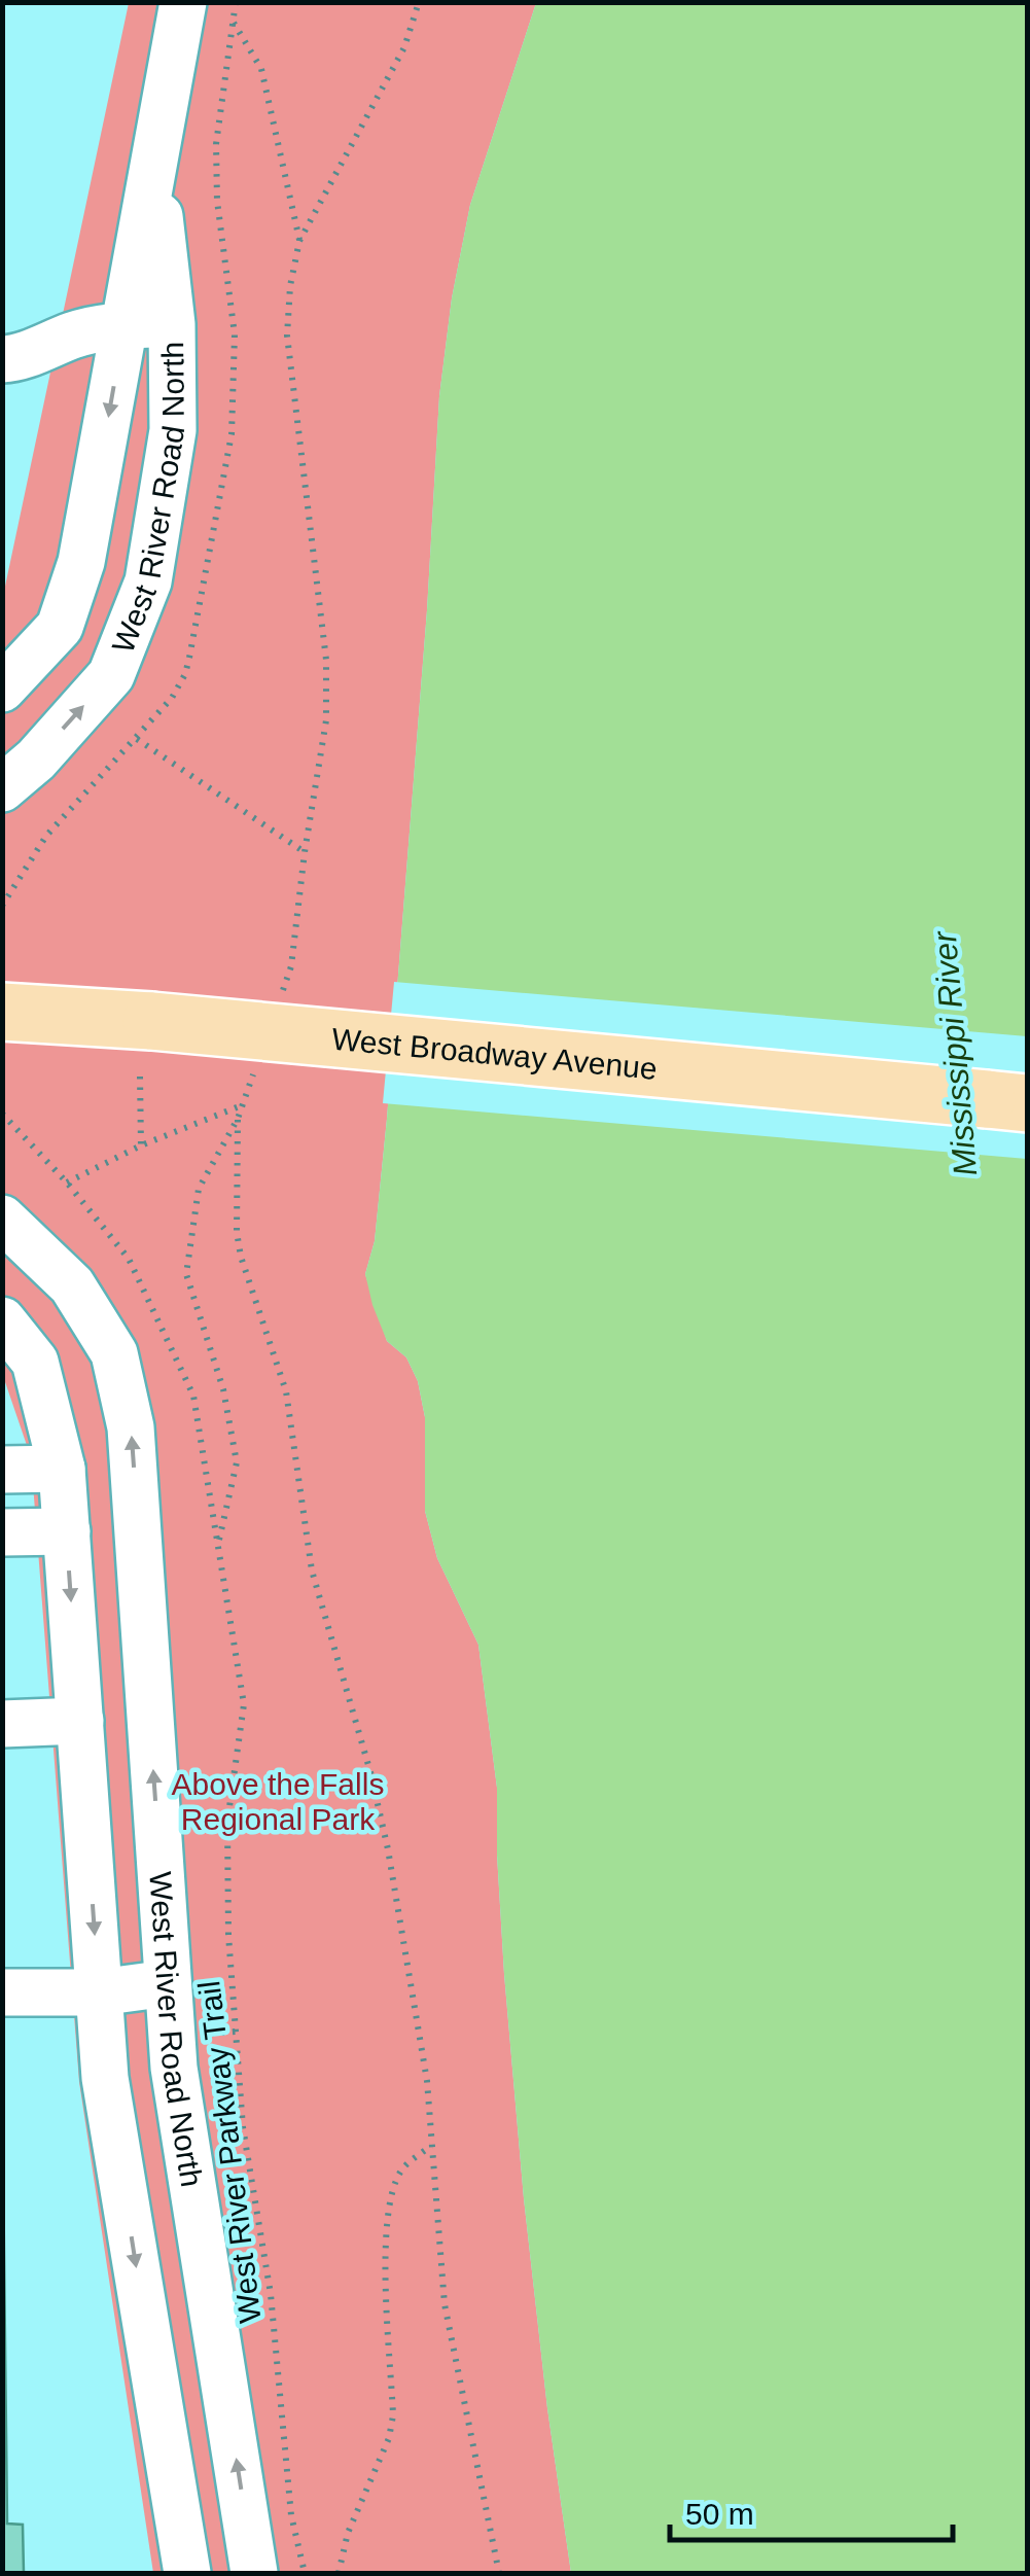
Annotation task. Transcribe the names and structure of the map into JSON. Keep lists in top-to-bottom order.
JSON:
{
  "streets": {
    "main road": ["West Broadway Avenue"],
    "street": ["West River Road North"],
    "path": ["West River Parkway Trail"]
  },
  "water": ["Mississippi River"],
  "parks": ["Above the Falls Regional Park"],
  "scale_bar": "50 m"
}
